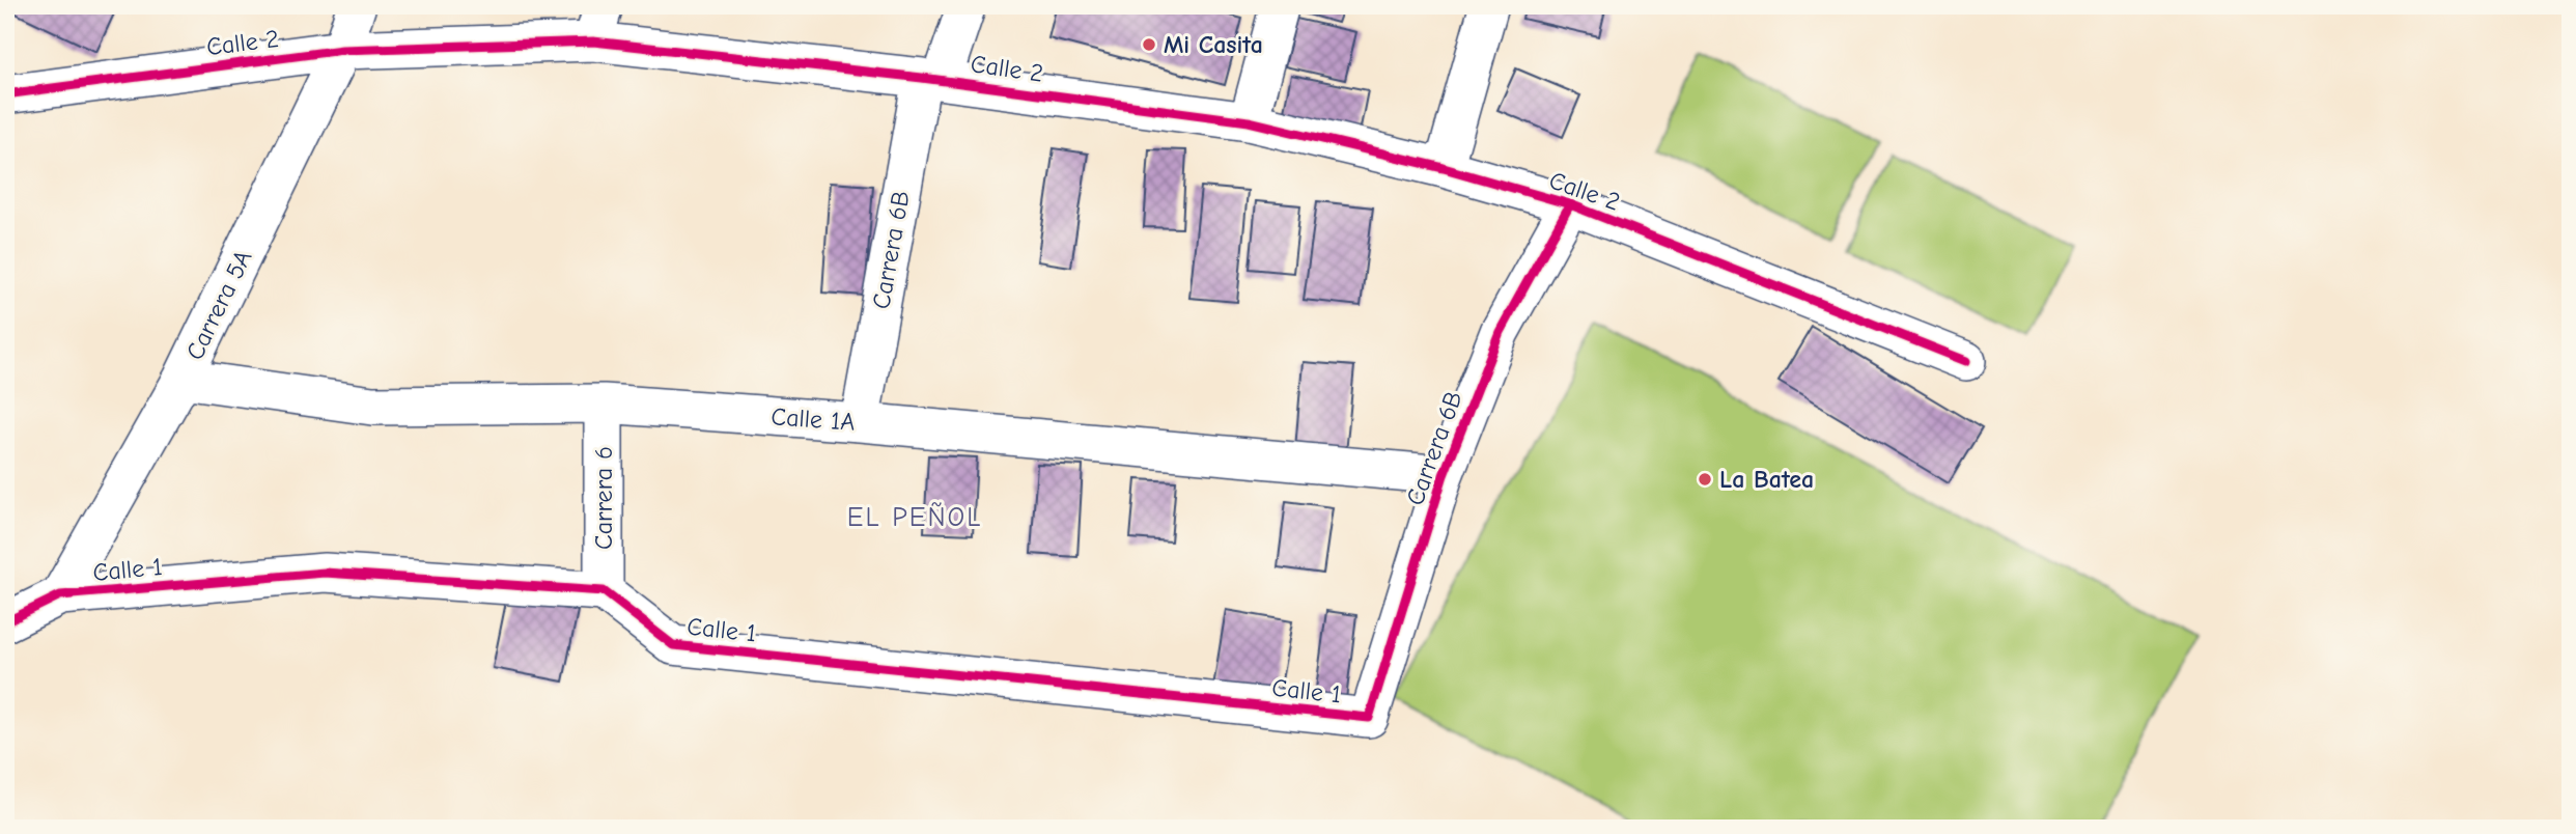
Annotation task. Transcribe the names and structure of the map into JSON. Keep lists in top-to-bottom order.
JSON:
{
  "streets": {
    "street": [
      "Calle 2",
      "Carrera 6B",
      "Carrera 5A",
      "Calle 1A",
      "Carrera 6",
      "Calle 1"
    ]
  },
  "crossings": [
    ["Calle 2", "Carrera 6B"],
    ["Calle 2", "Carrera 5A"],
    ["Carrera 6B", "Calle 1A"],
    ["Carrera 6B", "Calle 1"],
    ["Carrera 5A", "Calle 1A"],
    ["Carrera 5A", "Calle 1"],
    ["Calle 1A", "Carrera 6"],
    ["Carrera 6", "Calle 1"]
  ],
  "districts": ["EL PEÑOL"],
  "places": ["Mi Casita", "La Batea"]
}
